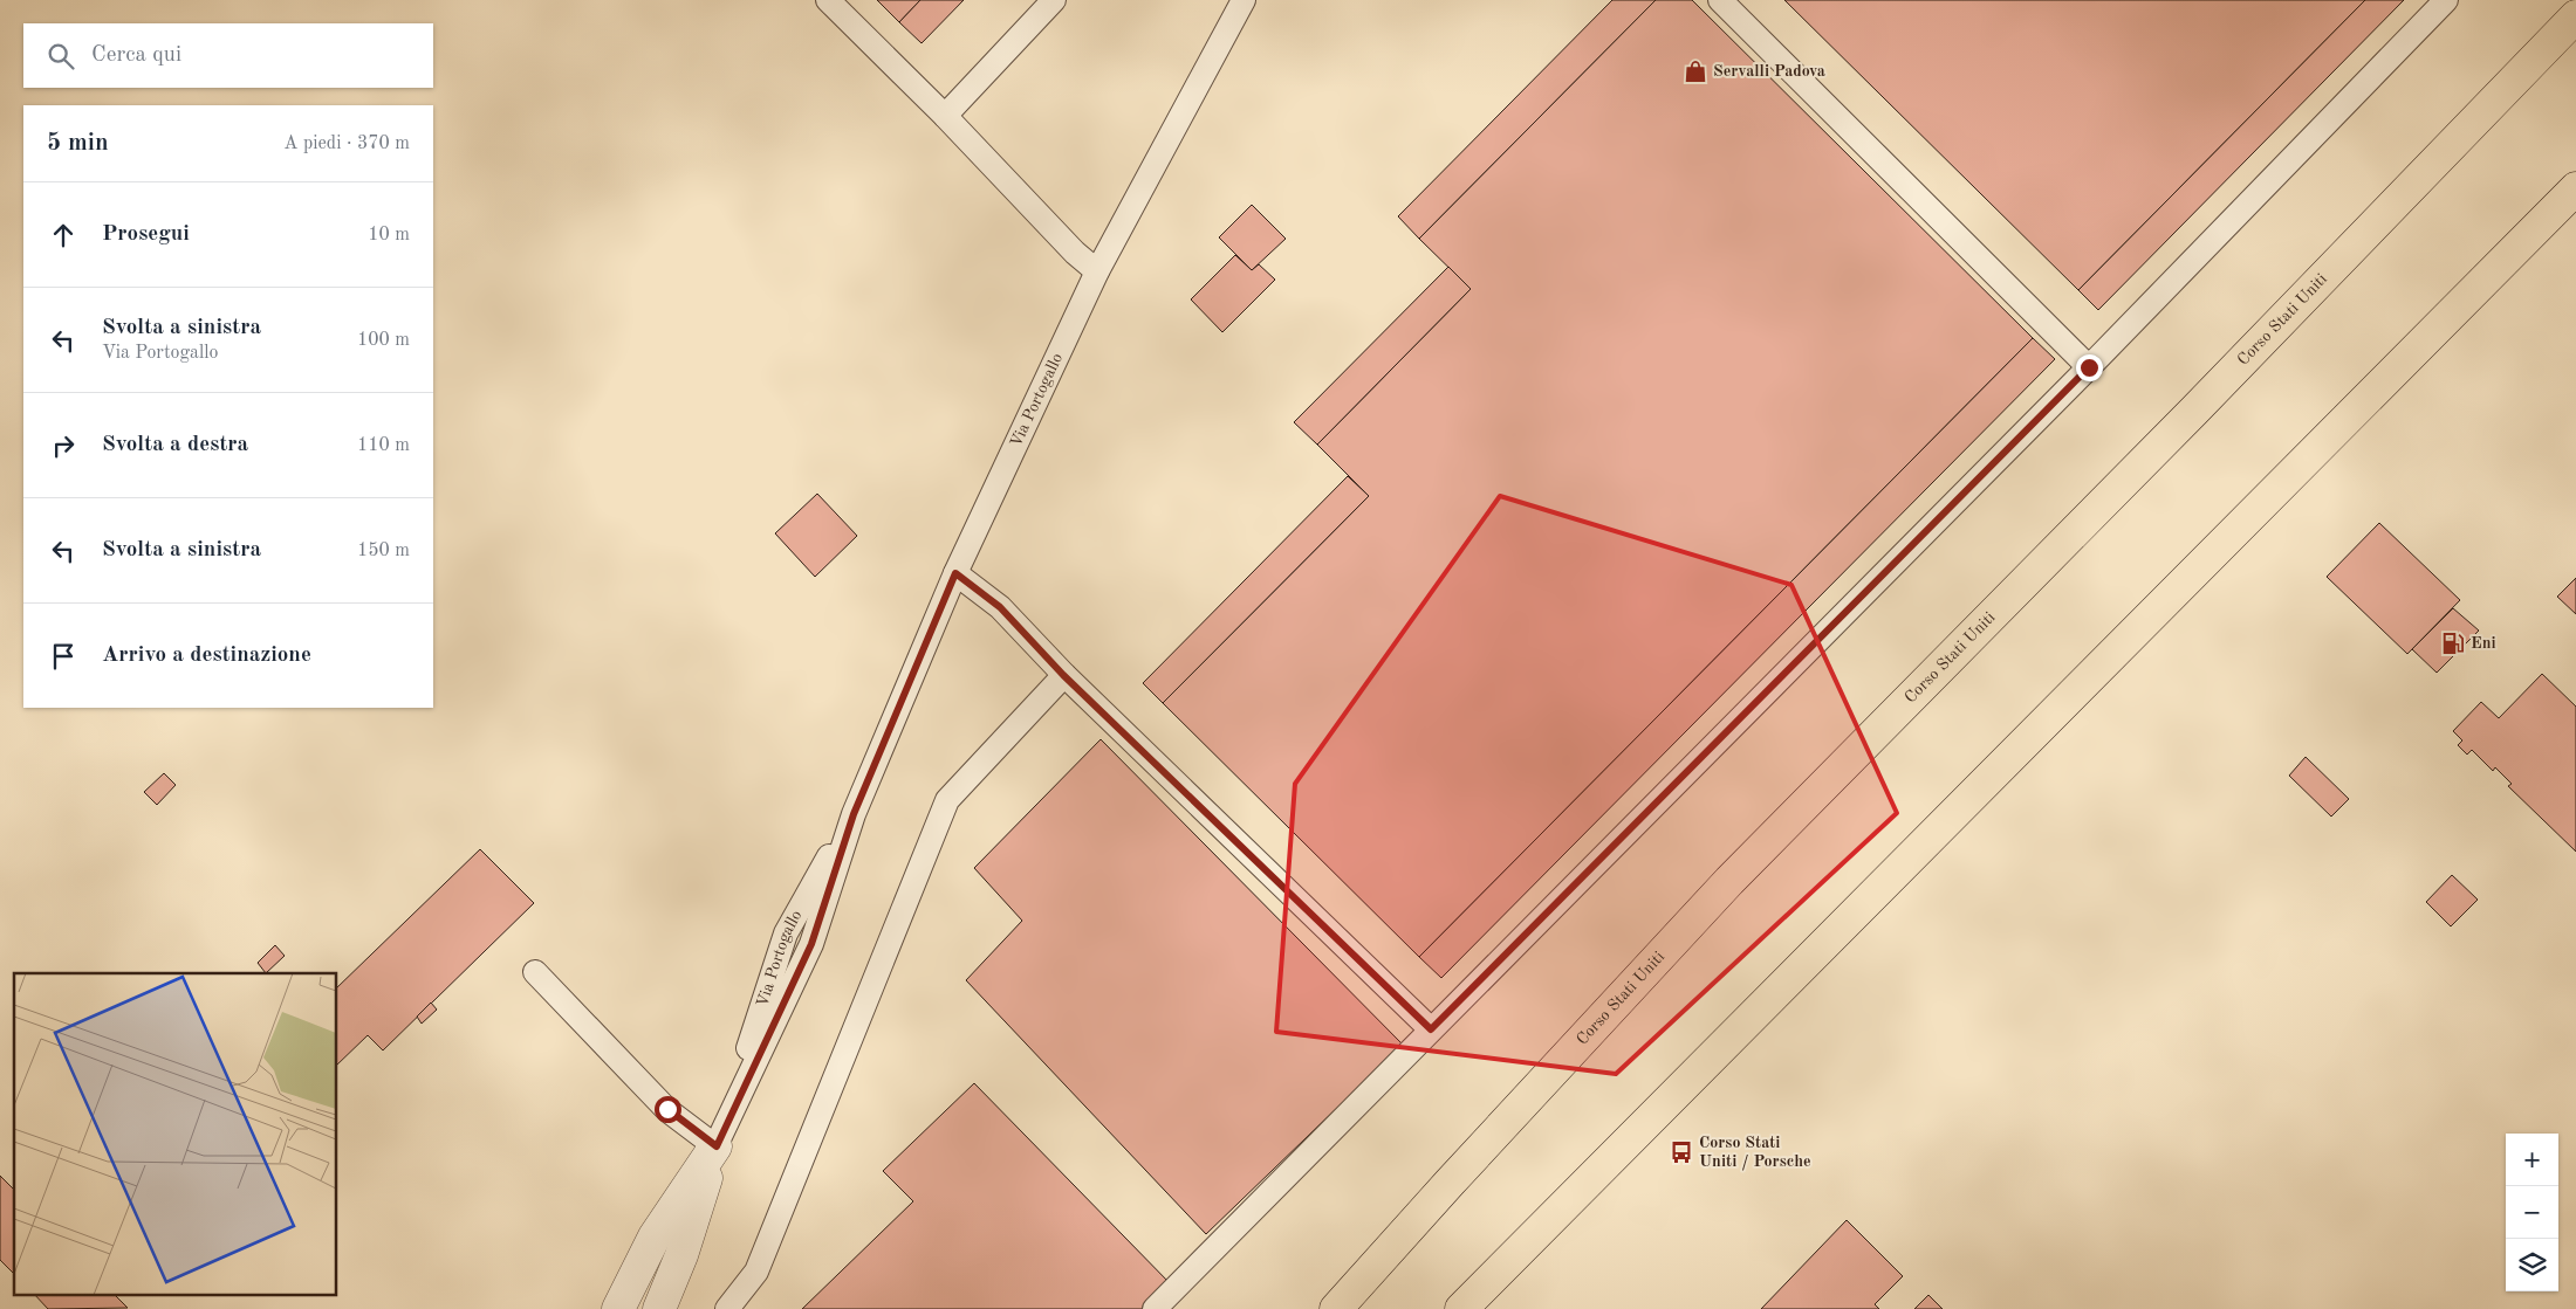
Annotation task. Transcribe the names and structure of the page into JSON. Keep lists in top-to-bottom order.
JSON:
{
  "streets": {
    "main road": ["Corso Stati Uniti"],
    "street": ["Via Portogallo"]
  },
  "places": {
    "shop": ["Servalli Padova"],
    "fuel station": ["Eni"],
    "bus stop": ["Corso Stati Uniti / Porsche"]
  },
  "page": {
    "search": "Cerca qui",
    "heading": ["5 min", "A piedi · 370 m"],
    "list": [
      ["Prosegui", "10 m"],
      ["Svolta a sinistra", "Via Portogallo", "100 m"],
      ["Svolta a destra", "110 m"],
      ["Svolta a sinistra", "150 m"],
      "Arrivo a destinazione"
    ],
    "map_buttons": ["+", "−"]
  }
}
